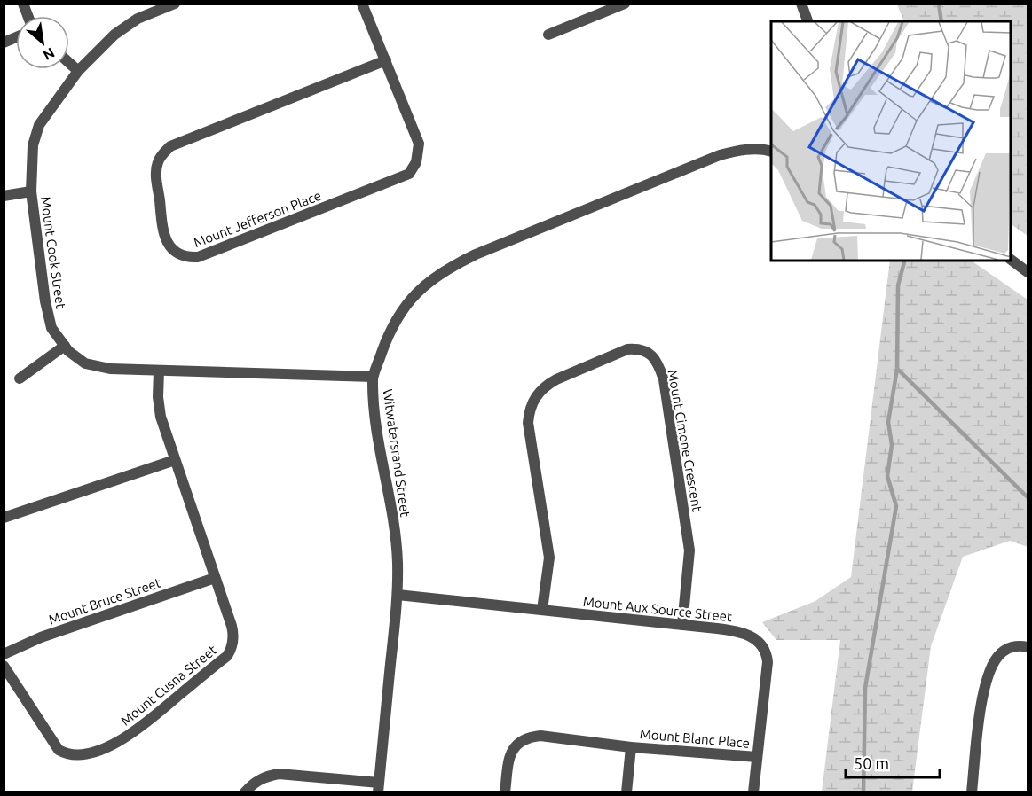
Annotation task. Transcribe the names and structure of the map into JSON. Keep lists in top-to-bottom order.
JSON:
{
  "streets": {
    "street": [
      "Mount Jefferson Place",
      "Mount Cook Street",
      "Mount Cimone Crescent",
      "Witwatersrand Street",
      "Mount Bruce Street",
      "Mount Aux Source Street",
      "Mount Cusna Street",
      "Mount Blanc Place"
    ]
  },
  "crossings": [
    ["Mount Cook Street", "Witwatersrand Street"],
    ["Mount Cook Street", "Mount Cusna Street"],
    ["Mount Cimone Crescent", "Mount Aux Source Street"],
    ["Witwatersrand Street", "Mount Aux Source Street"],
    ["Mount Bruce Street", "Mount Cusna Street"],
    ["Mount Aux Source Street", "Mount Blanc Place"]
  ],
  "scale_bar": "50 m",
  "north": "bottom right"
}
